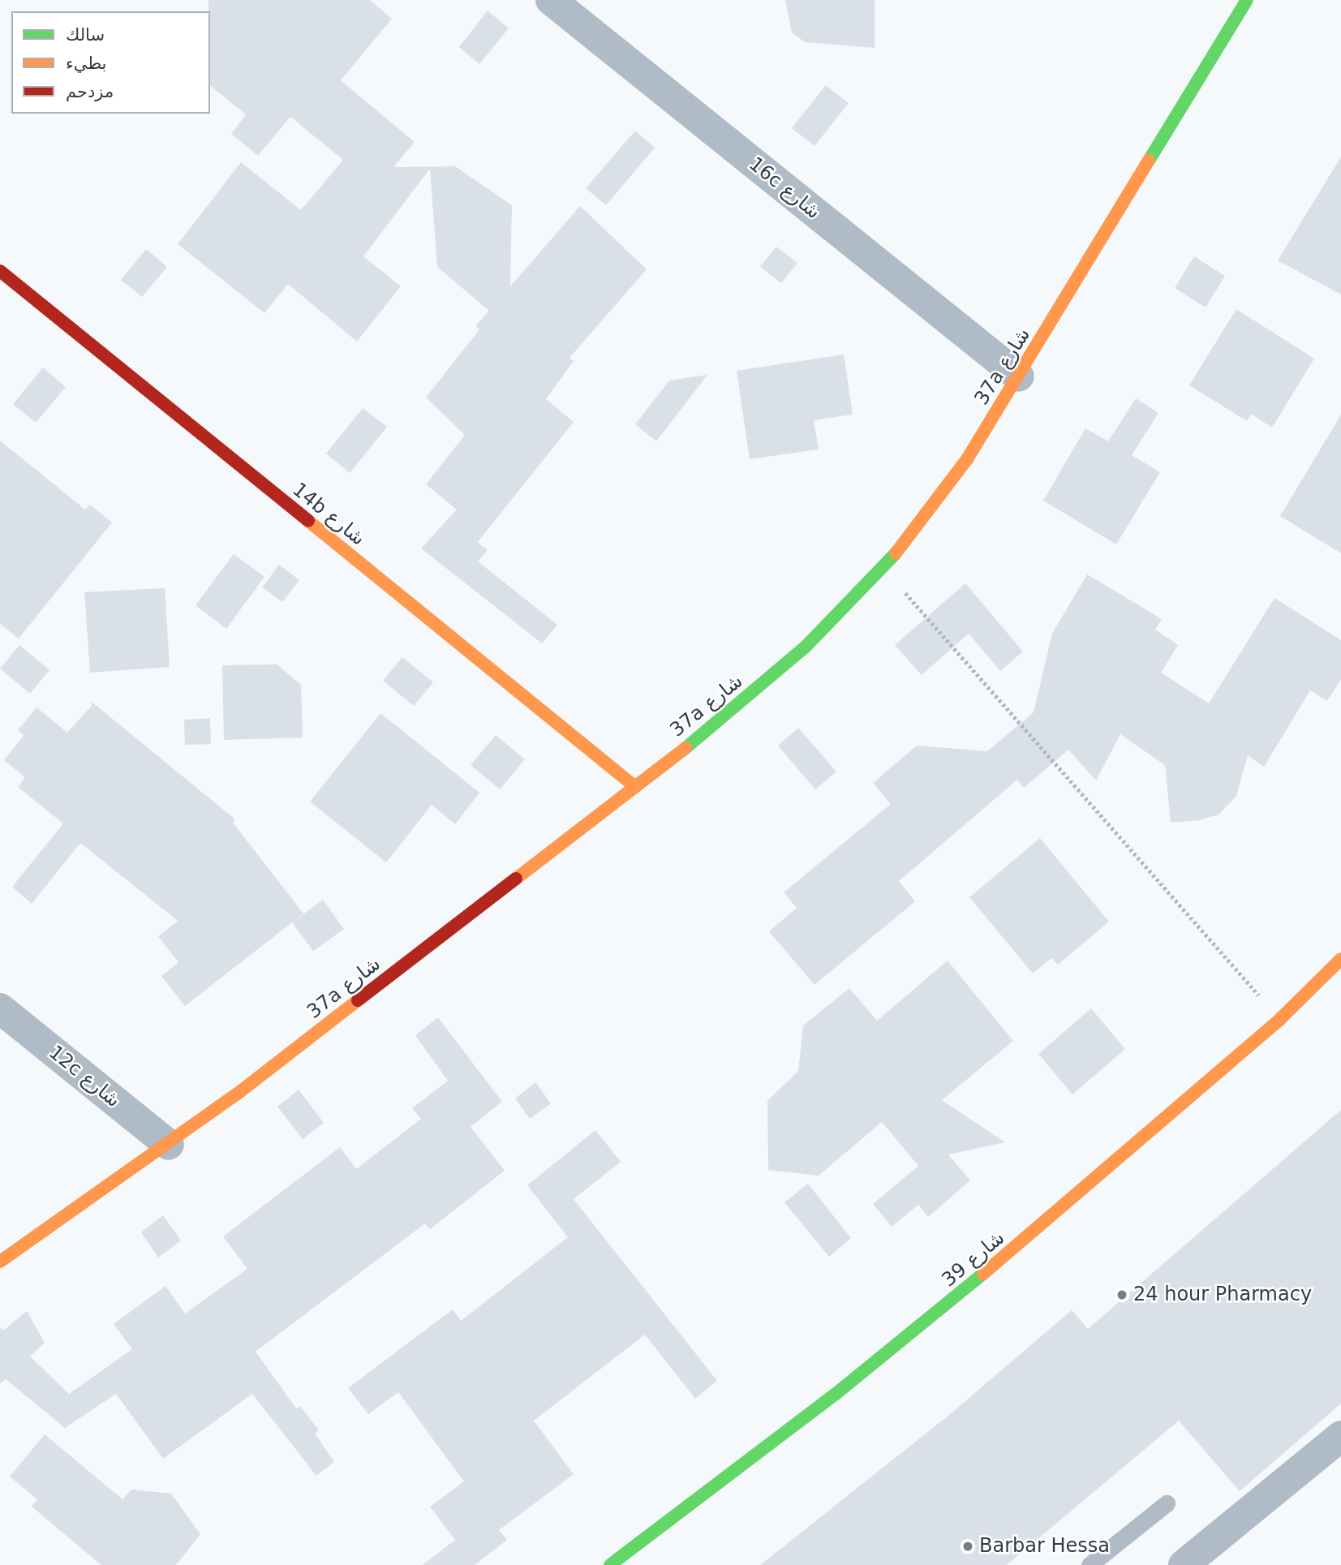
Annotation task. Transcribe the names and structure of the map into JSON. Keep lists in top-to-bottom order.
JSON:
{
  "streets": {
    "street": [
      "16c شارع",
      "37a شارع",
      "14b شارع",
      "12c شارع",
      "شارع 39"
    ]
  },
  "crossings": [
    ["16c شارع", "37a شارع"],
    ["37a شارع", "14b شارع"],
    ["37a شارع", "12c شارع"]
  ],
  "places": ["24 hour Pharmacy", "Barbar Hessa"],
  "legend": ["سالك", "بطيء", "مزدحم"]
}
